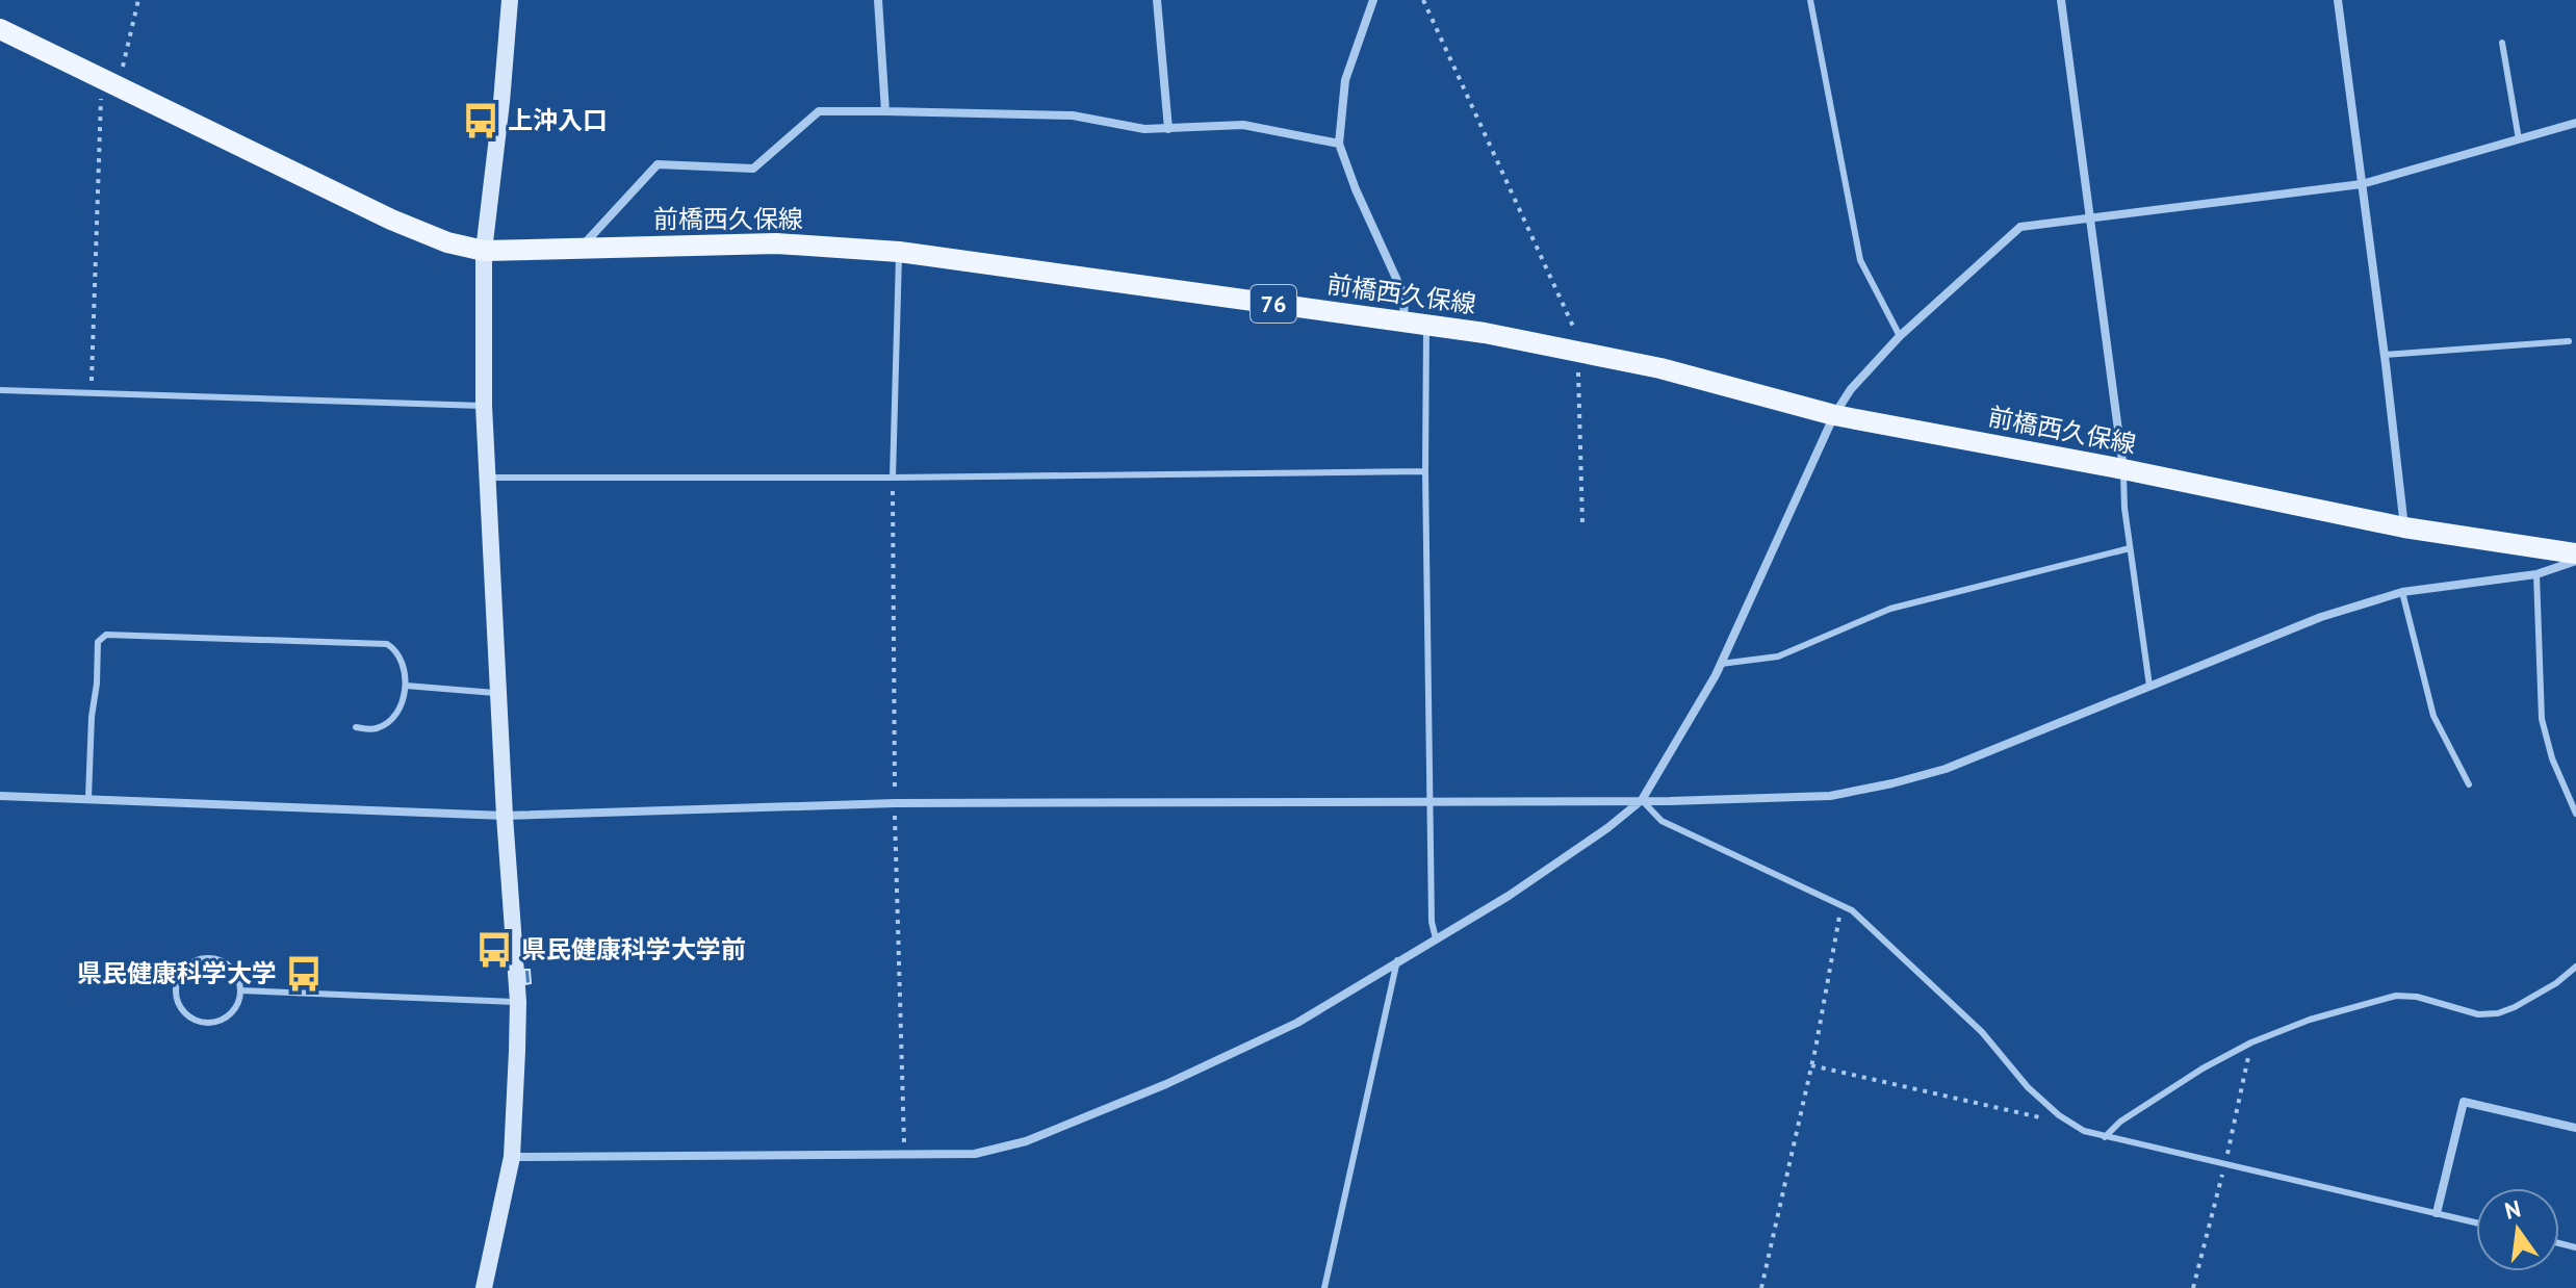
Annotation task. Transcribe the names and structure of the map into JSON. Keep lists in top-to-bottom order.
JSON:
{
  "streets": {
    "main road": ["前橋西久保線", "76"]
  },
  "places": {
    "bus stop": ["上沖入口", "県民健康科学大学前", "県民健康科学大学"]
  },
  "north": "top"
}
